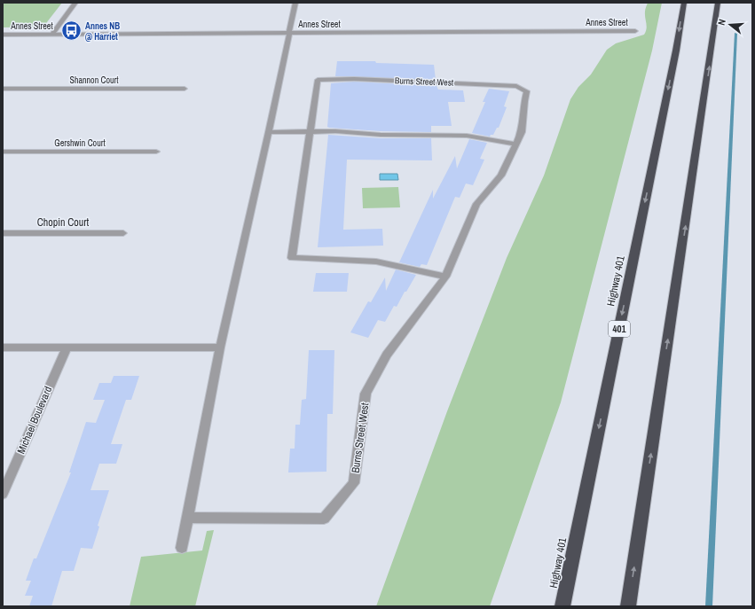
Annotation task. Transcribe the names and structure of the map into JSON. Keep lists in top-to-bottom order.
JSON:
{
  "streets": {
    "highway": ["Highway 401", "401"],
    "street": [
      "Annes Street",
      "Shannon Court",
      "Burns Street West",
      "Gershwin Court",
      "Chopin Court",
      "Michael Boulevard"
    ]
  },
  "places": {
    "bus stop": ["Annes NB @ Harriet"]
  },
  "north": "left"
}
